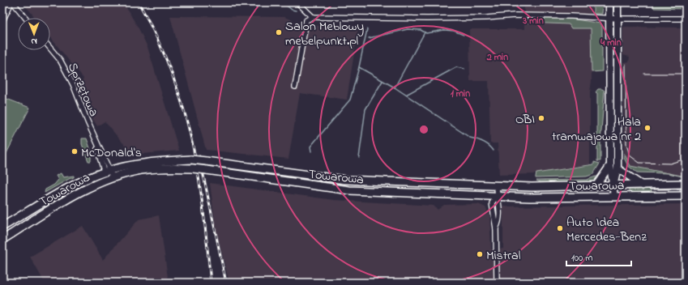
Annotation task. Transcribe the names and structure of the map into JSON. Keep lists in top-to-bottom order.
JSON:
{
  "streets": {
    "main road": ["Towarowa"],
    "street": ["Sprzętowa"]
  },
  "crossings": [
    ["Sprzętowa", "Towarowa"]
  ],
  "places": [
    "Salon Meblowy mebelpunkt.pl",
    "OBI",
    "Hala tramwajowa nr 2",
    "McDonald's",
    "Auto Idea Mercedes-Benz",
    "Mistral"
  ],
  "scale_bar": "100 m",
  "north": "bottom",
  "rings": [
    "3 min",
    "4 min",
    "2 min",
    "1 min"
  ]
}
